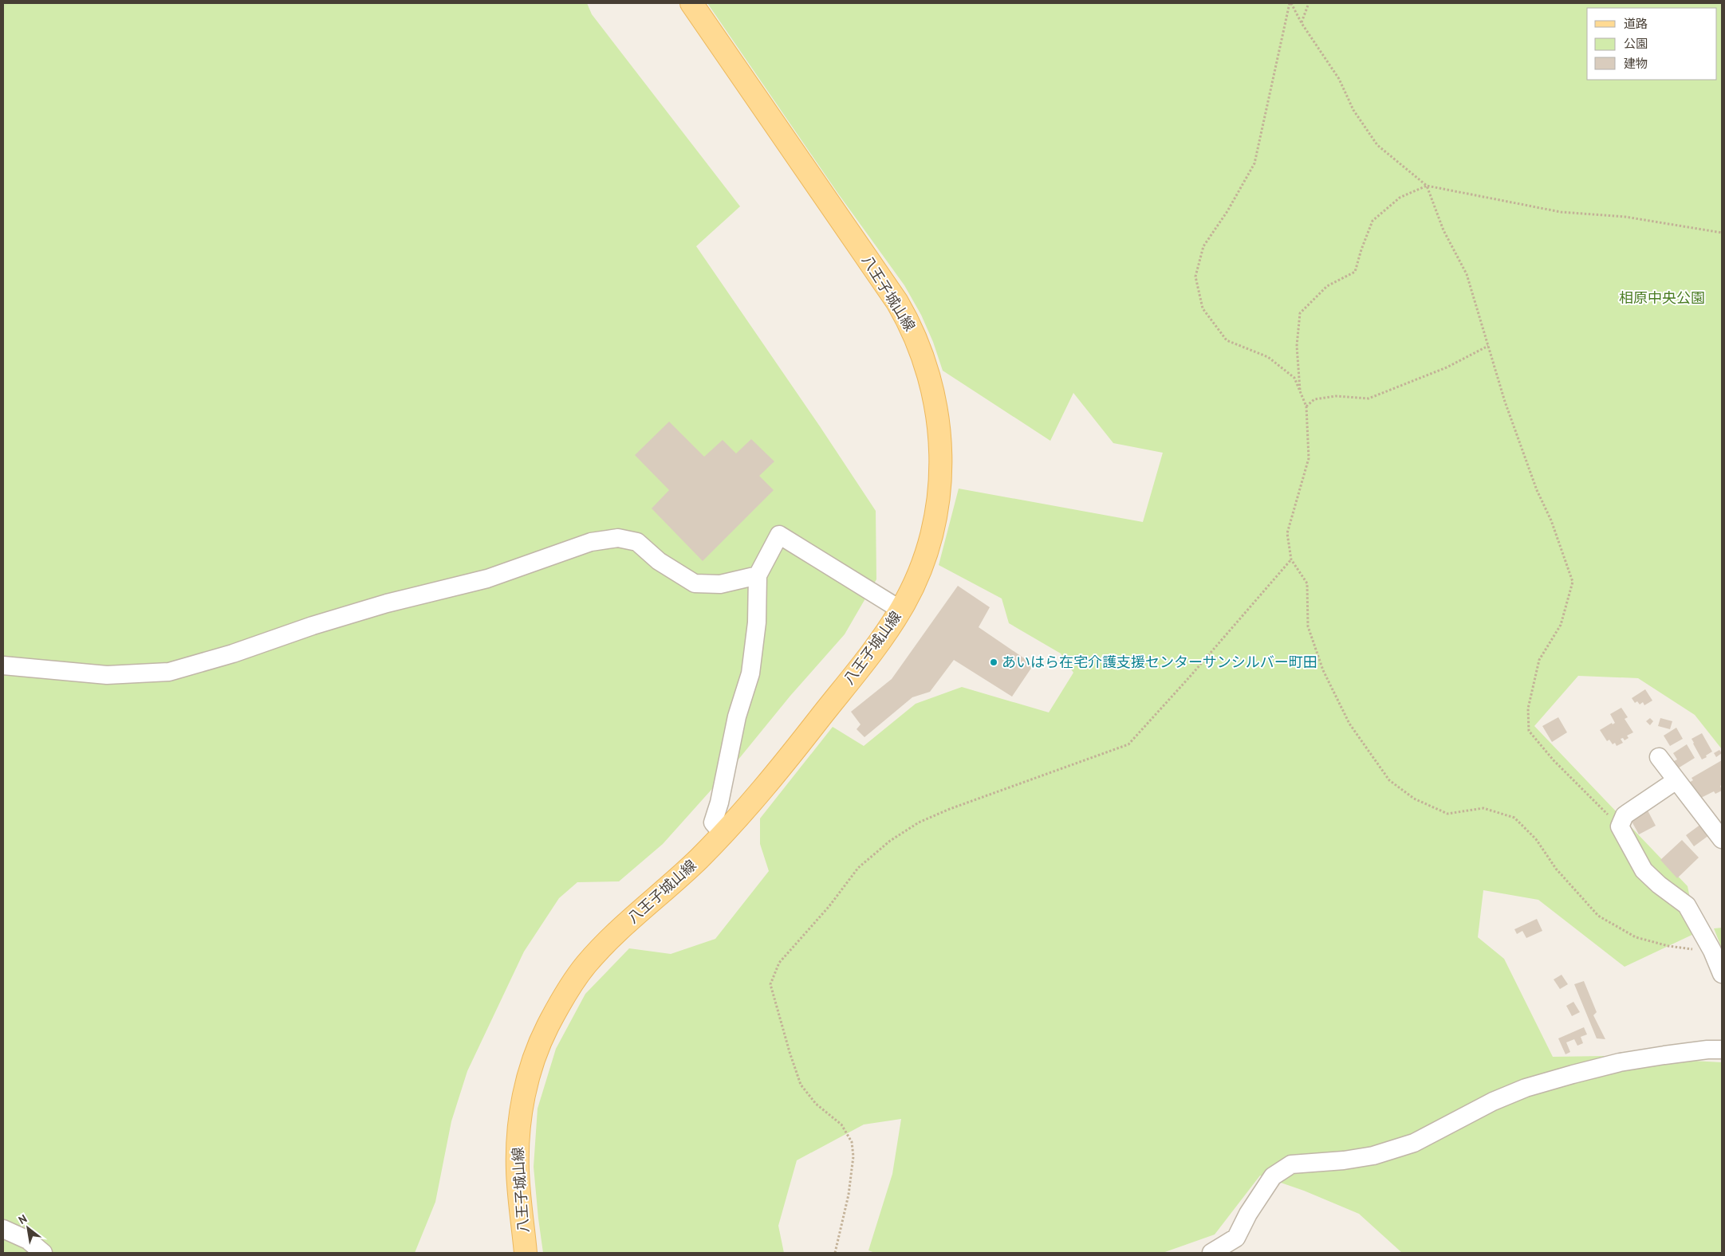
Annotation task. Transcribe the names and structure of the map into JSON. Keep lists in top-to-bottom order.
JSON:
{
  "streets": {
    "main road": ["八王子城山線"]
  },
  "parks": ["相原中央公園"],
  "places": ["あいはら在宅介護支援センターサンシルバー町田"],
  "legend": ["道路", "公園", "建物"],
  "north": "top left"
}
